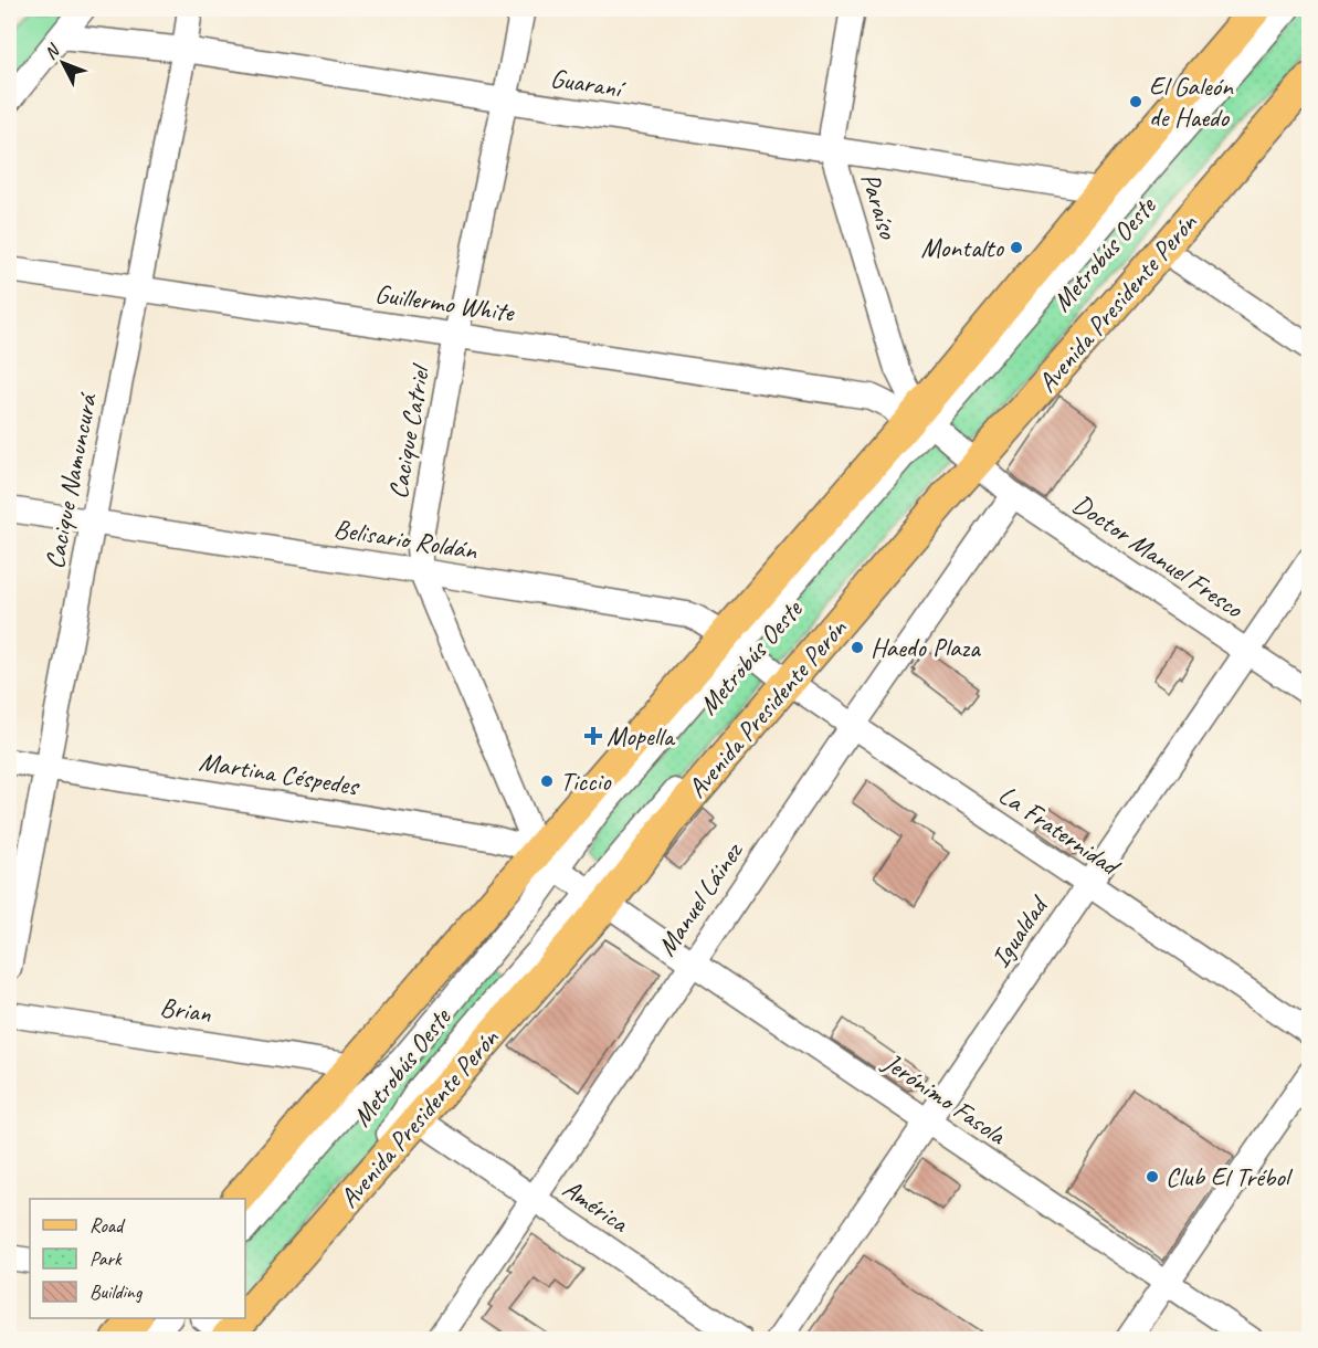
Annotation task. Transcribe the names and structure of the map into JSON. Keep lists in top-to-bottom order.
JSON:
{
  "streets": {
    "main road": ["Avenida Presidente Perón"],
    "street": [
      "Guaraní",
      "Paraíso",
      "Metrobús Oeste",
      "Guillermo White",
      "Cacique Catriel",
      "Cacique Namuncurá",
      "Belisario Roldán",
      "Doctor Manuel Fresco",
      "Martina Céspedes",
      "La Fraternidad",
      "Manuel Láinez",
      "Igualdad",
      "Brian",
      "Jerónimo Fasola",
      "América"
    ]
  },
  "crossings": [
    ["Guaraní", "Paraíso"],
    ["Guaraní", "Cacique Catriel"],
    ["Guaraní", "Cacique Namuncurá"],
    ["Paraíso", "Metrobús Oeste"],
    ["Paraíso", "Guillermo White"],
    ["Paraíso", "Doctor Manuel Fresco"],
    ["Metrobús Oeste", "Guillermo White"],
    ["Metrobús Oeste", "Avenida Presidente Perón"],
    ["Metrobús Oeste", "Cacique Catriel"],
    ["Metrobús Oeste", "Doctor Manuel Fresco"],
    ["Metrobús Oeste", "Martina Céspedes"],
    ["Metrobús Oeste", "Jerónimo Fasola"],
    ["Guillermo White", "Cacique Catriel"],
    ["Guillermo White", "Cacique Namuncurá"],
    ["Guillermo White", "Doctor Manuel Fresco"],
    ["Avenida Presidente Perón", "Belisario Roldán"],
    ["Avenida Presidente Perón", "Doctor Manuel Fresco"],
    ["Avenida Presidente Perón", "La Fraternidad"],
    ["Avenida Presidente Perón", "Jerónimo Fasola"],
    ["Avenida Presidente Perón", "América"],
    ["Cacique Catriel", "Belisario Roldán"],
    ["Cacique Catriel", "Martina Céspedes"],
    ["Cacique Catriel", "Jerónimo Fasola"],
    ["Cacique Namuncurá", "Belisario Roldán"],
    ["Cacique Namuncurá", "Martina Céspedes"],
    ["Belisario Roldán", "La Fraternidad"],
    ["Doctor Manuel Fresco", "Manuel Láinez"],
    ["Doctor Manuel Fresco", "Igualdad"],
    ["Martina Céspedes", "Jerónimo Fasola"],
    ["La Fraternidad", "Manuel Láinez"],
    ["La Fraternidad", "Igualdad"],
    ["Manuel Láinez", "Jerónimo Fasola"],
    ["Manuel Láinez", "América"],
    ["Igualdad", "Jerónimo Fasola"]
  ],
  "places": {
    "other": [
      "El Galeón de Haedo",
      "Montalto",
      "Haedo Plaza",
      "Ticcio",
      "Club El Trébol"
    ],
    "health": ["Mopella"]
  },
  "legend": ["Road", "Park", "Building"],
  "north": "top left"
}
